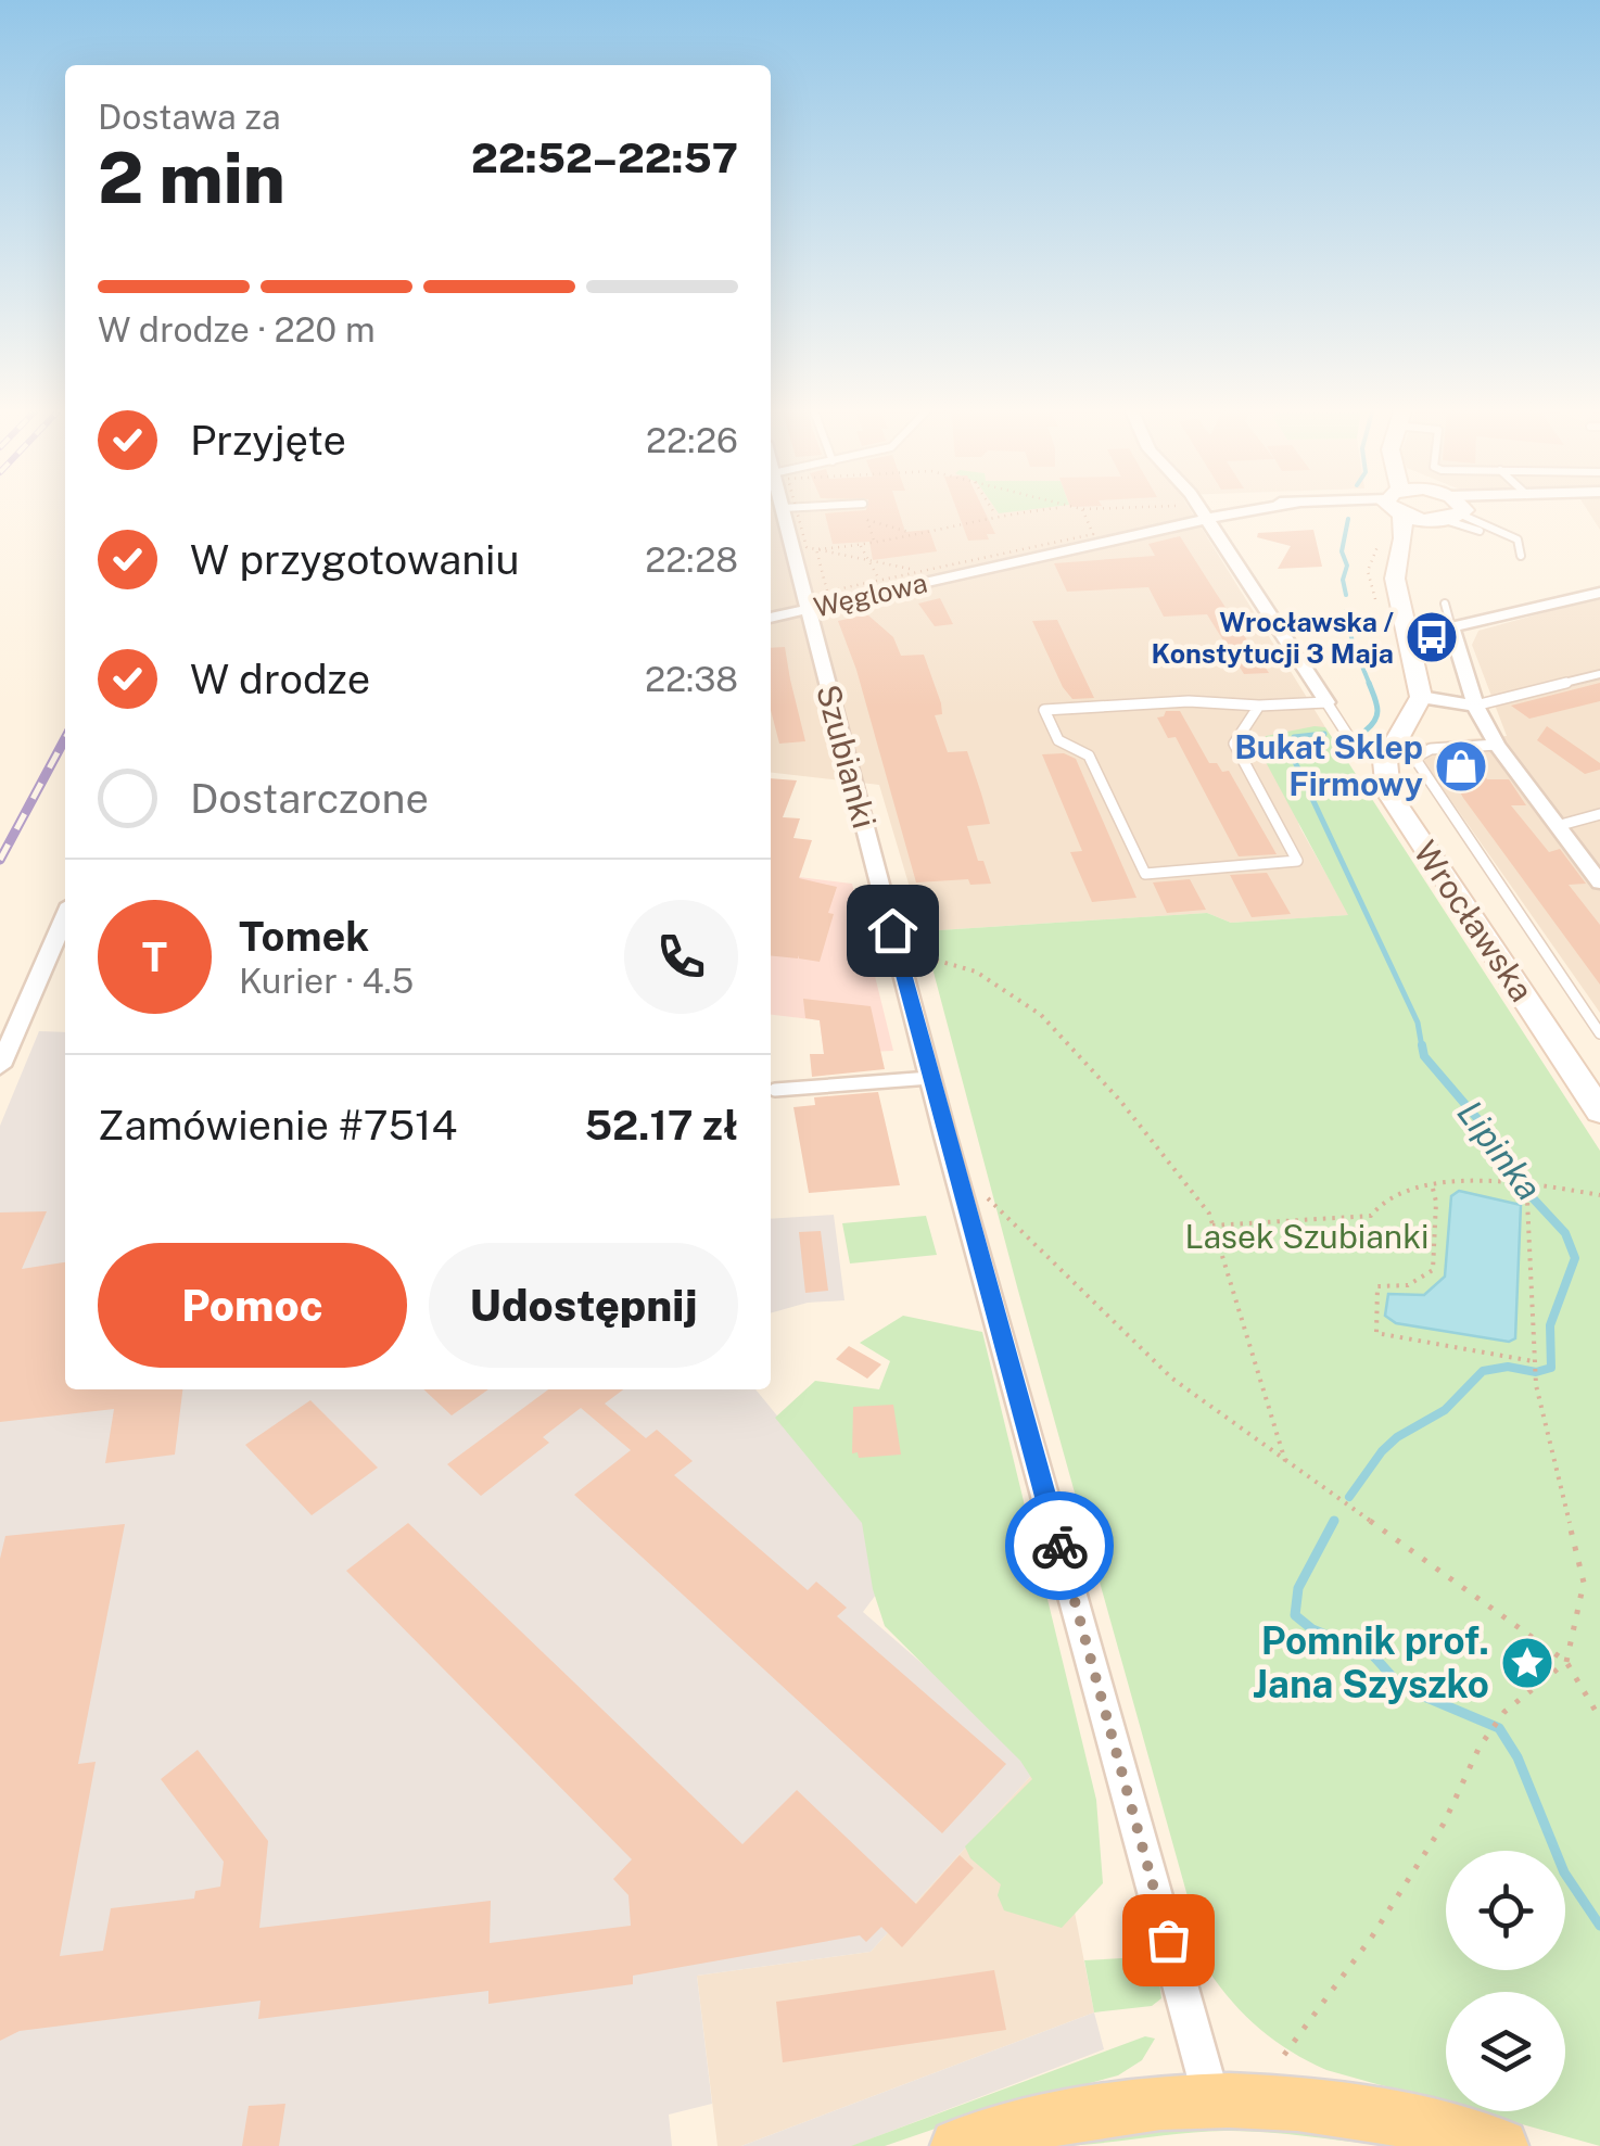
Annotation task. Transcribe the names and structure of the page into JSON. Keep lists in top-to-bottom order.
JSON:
{
  "streets": {
    "street": ["Węglowa", "Szubianki", "Wrocławska"]
  },
  "crossings": [
    ["Węglowa", "Szubianki"]
  ],
  "water": ["Lipinka"],
  "parks": ["Lasek Szubianki"],
  "places": {
    "bus stop": ["Wrocławska / Konstytucji 3 Maja"],
    "shop": ["Bukat Sklep Firmowy"],
    "place": ["Pomnik prof. Jana Szyszko"]
  },
  "page": {
    "heading": ["2 min", "Dostawa za", "22:52–22:57"],
    "panel": [
      "Tomek",
      "Kurier · 4.5",
      "Zamówienie #7514",
      "52.17 zł"
    ],
    "bar": "W drodze · 220 m",
    "list": [
      ["Przyjęte", "22:26"],
      ["W przygotowaniu", "22:28"],
      ["W drodze", "22:38"],
      "Dostarczone"
    ],
    "round": "T",
    "buttons": ["Pomoc", "Udostępnij"]
  }
}
